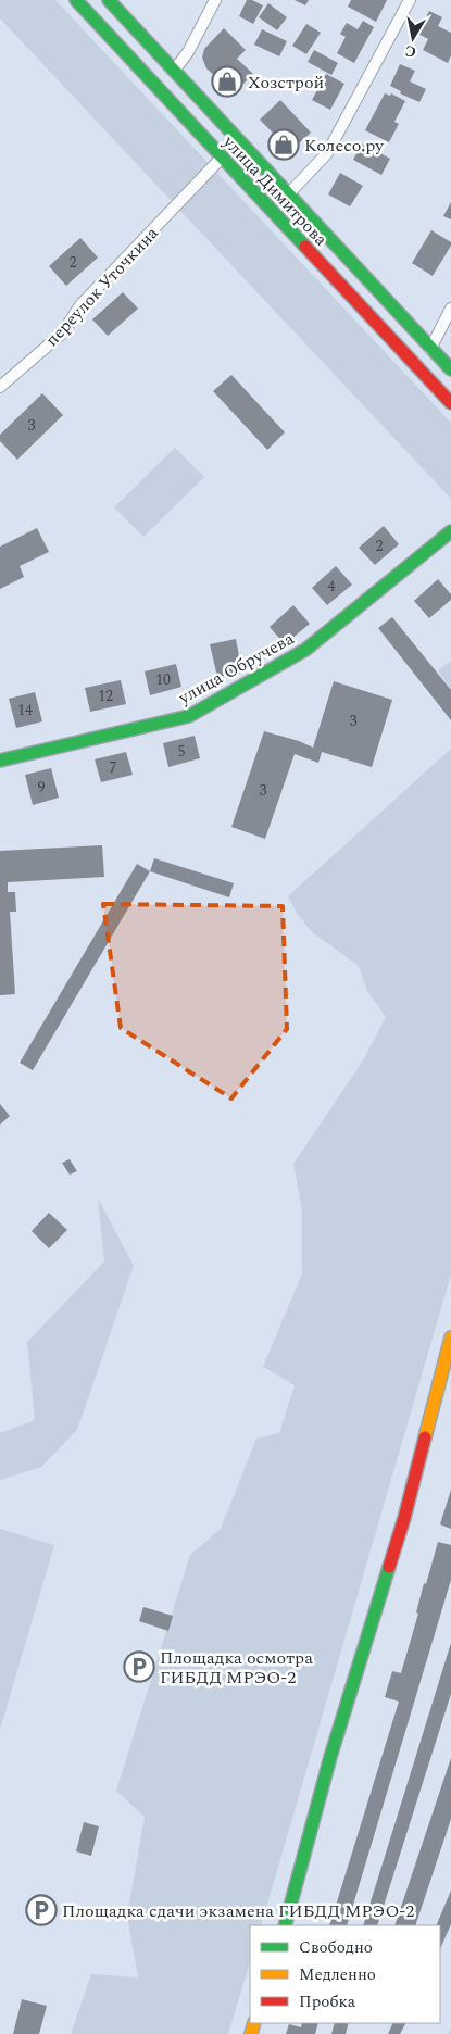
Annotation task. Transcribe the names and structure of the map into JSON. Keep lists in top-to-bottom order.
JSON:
{
  "streets": {
    "street": ["улица Димитрова", "переулок Уточкина", "улица Обручева"]
  },
  "crossings": [
    ["улица Димитрова", "переулок Уточкина"]
  ],
  "places": {
    "shop": ["Хозстрой", "Колесо.ру"],
    "parking": ["Площадка осмотра ГИБДД МРЭО-2", "Площадка сдачи экзамена ГИБДД МРЭО-2"]
  },
  "house_numbers": [
    "2",
    "3",
    "2",
    "4",
    "10",
    "12",
    "14",
    "3",
    "5",
    "7",
    "9",
    "3"
  ],
  "legend": ["Свободно", "Медленно", "Пробка"],
  "north": "bottom"
}
